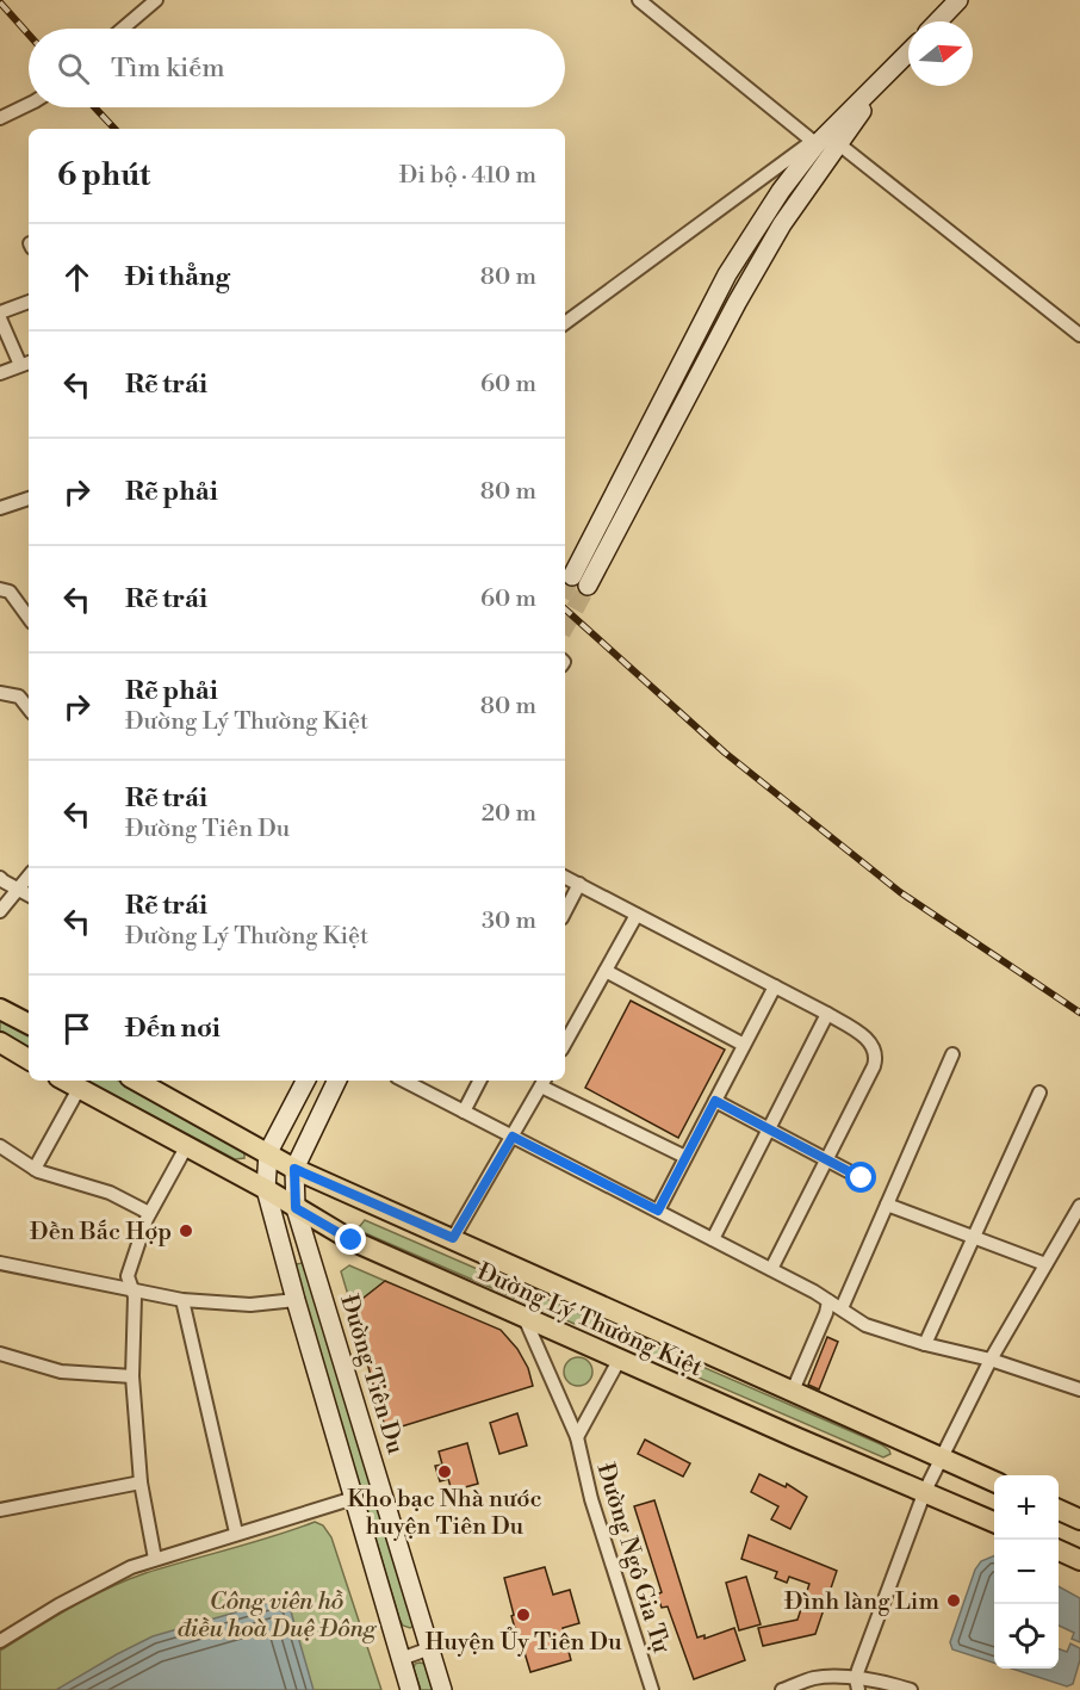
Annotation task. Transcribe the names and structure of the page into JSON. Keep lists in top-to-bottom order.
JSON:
{
  "streets": {
    "main road": ["Đường Lý Thường Kiệt", "Đường Tiên Du"],
    "street": ["Đường Ngô Gia Tự"]
  },
  "crossings": [
    ["Đường Lý Thường Kiệt", "Đường Tiên Du"],
    ["Đường Lý Thường Kiệt", "Đường Ngô Gia Tự"]
  ],
  "parks": ["Công viên hồ điều hoà Duệ Đông"],
  "places": [
    "Đền Bắc Hợp",
    "Kho bạc Nhà nước huyện Tiên Du",
    "Đình làng Lim",
    "Huyện Ủy Tiên Du"
  ],
  "north": "right",
  "page": {
    "search": "Tìm kiếm",
    "heading": ["6 phút", "Đi bộ · 410 m"],
    "list": [
      ["Đi thẳng", "80 m"],
      ["Rẽ trái", "60 m"],
      ["Rẽ phải", "80 m"],
      ["Rẽ trái", "60 m"],
      ["Rẽ phải", "Đường Lý Thường Kiệt", "80 m"],
      ["Rẽ trái", "Đường Tiên Du", "20 m"],
      ["Rẽ trái", "Đường Lý Thường Kiệt", "30 m"],
      "Đến nơi"
    ],
    "map_buttons": ["+", "−"]
  }
}
